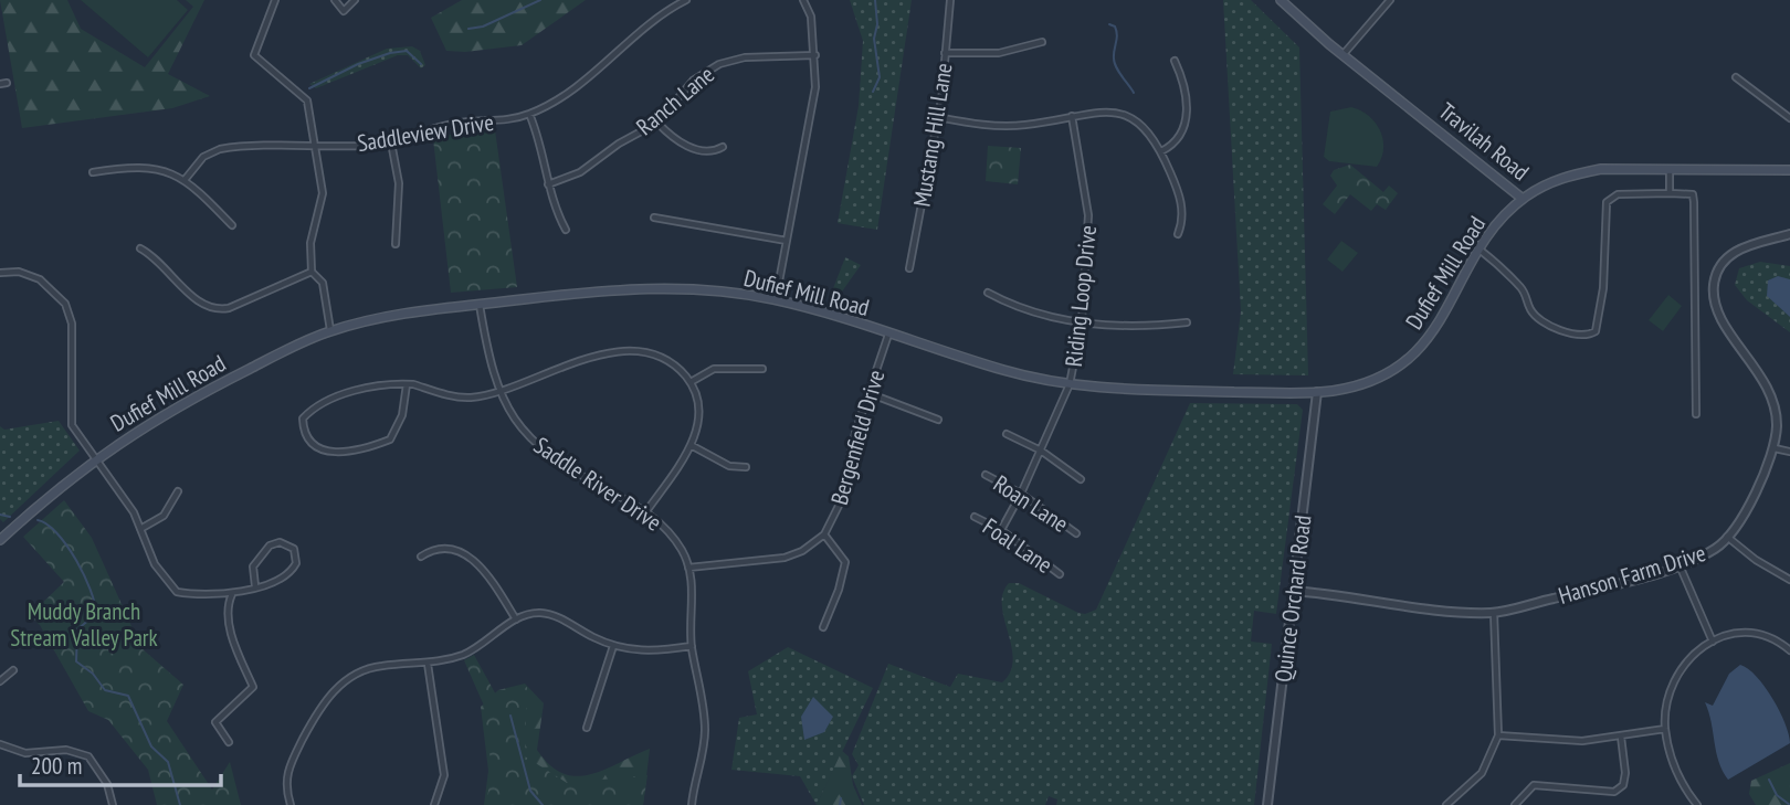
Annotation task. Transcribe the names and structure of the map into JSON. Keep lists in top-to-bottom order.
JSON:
{
  "streets": {
    "main road": ["Travilah Road", "Dufief Mill Road"],
    "street": [
      "Ranch Lane",
      "Saddleview Drive",
      "Mustang Hill Lane",
      "Riding Loop Drive",
      "Bergenfield Drive",
      "Saddle River Drive",
      "Roan Lane",
      "Foal Lane",
      "Hanson Farm Drive",
      "Quince Orchard Road"
    ]
  },
  "crossings": [
    ["Travilah Road", "Dufief Mill Road"],
    ["Dufief Mill Road", "Riding Loop Drive"],
    ["Dufief Mill Road", "Bergenfield Drive"],
    ["Dufief Mill Road", "Saddle River Drive"],
    ["Dufief Mill Road", "Quince Orchard Road"],
    ["Riding Loop Drive", "Roan Lane"],
    ["Riding Loop Drive", "Foal Lane"],
    ["Bergenfield Drive", "Saddle River Drive"],
    ["Hanson Farm Drive", "Quince Orchard Road"]
  ],
  "parks": ["Muddy Branch Stream Valley Park"],
  "scale_bar": "200 m"
}
